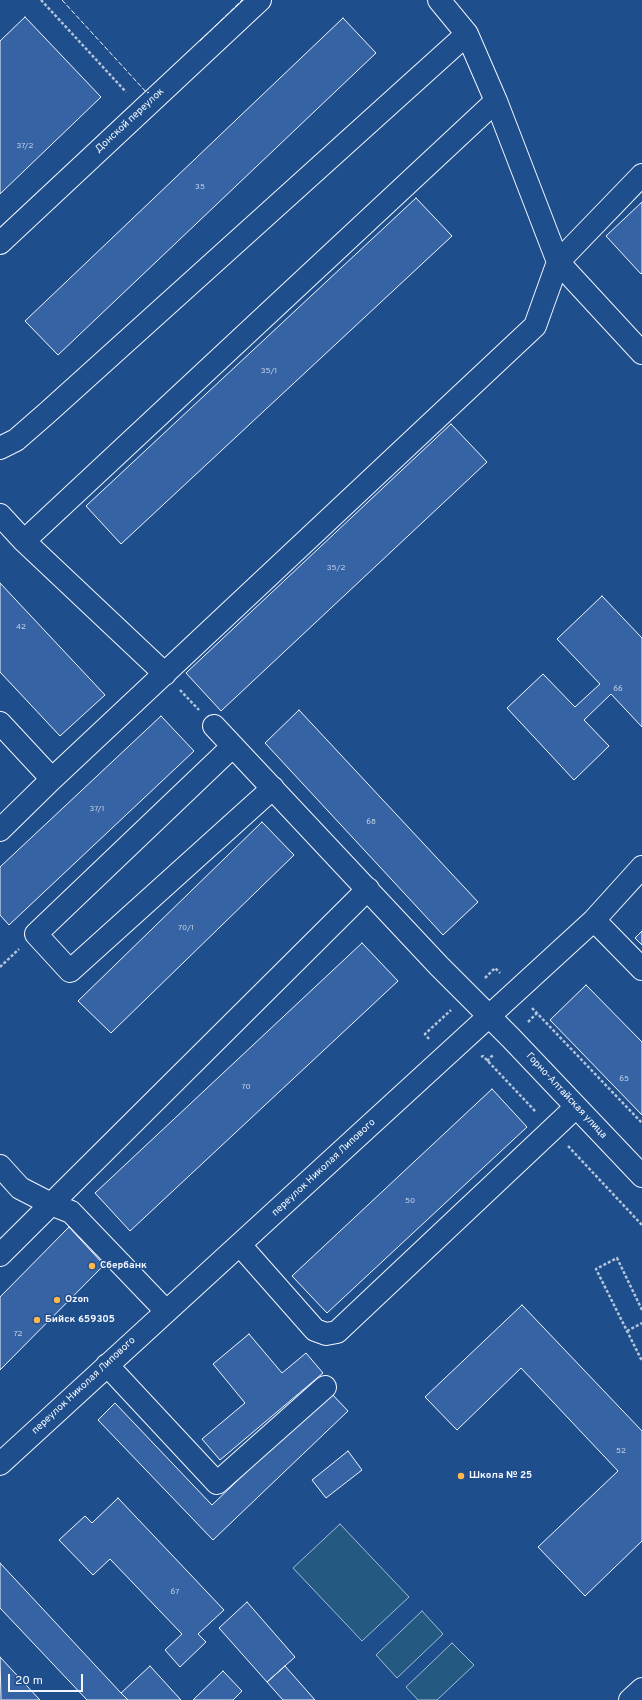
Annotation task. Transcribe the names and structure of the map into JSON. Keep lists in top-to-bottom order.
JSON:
{
  "streets": {
    "street": ["Донской переулок", "Горно-Алтайская улица", "переулок Николая Липового"]
  },
  "crossings": [
    ["Горно-Алтайская улица", "переулок Николая Липового"]
  ],
  "places": [
    "Сбербанк",
    "Ozon",
    "Бийск 659305",
    "Школа № 25"
  ],
  "house_numbers": [
    "37/2",
    "35",
    "35/1",
    "35/2",
    "42",
    "66",
    "37/1",
    "68",
    "70/1",
    "65",
    "70",
    "50",
    "72",
    "52",
    "67"
  ],
  "scale_bar": "20 m"
}
